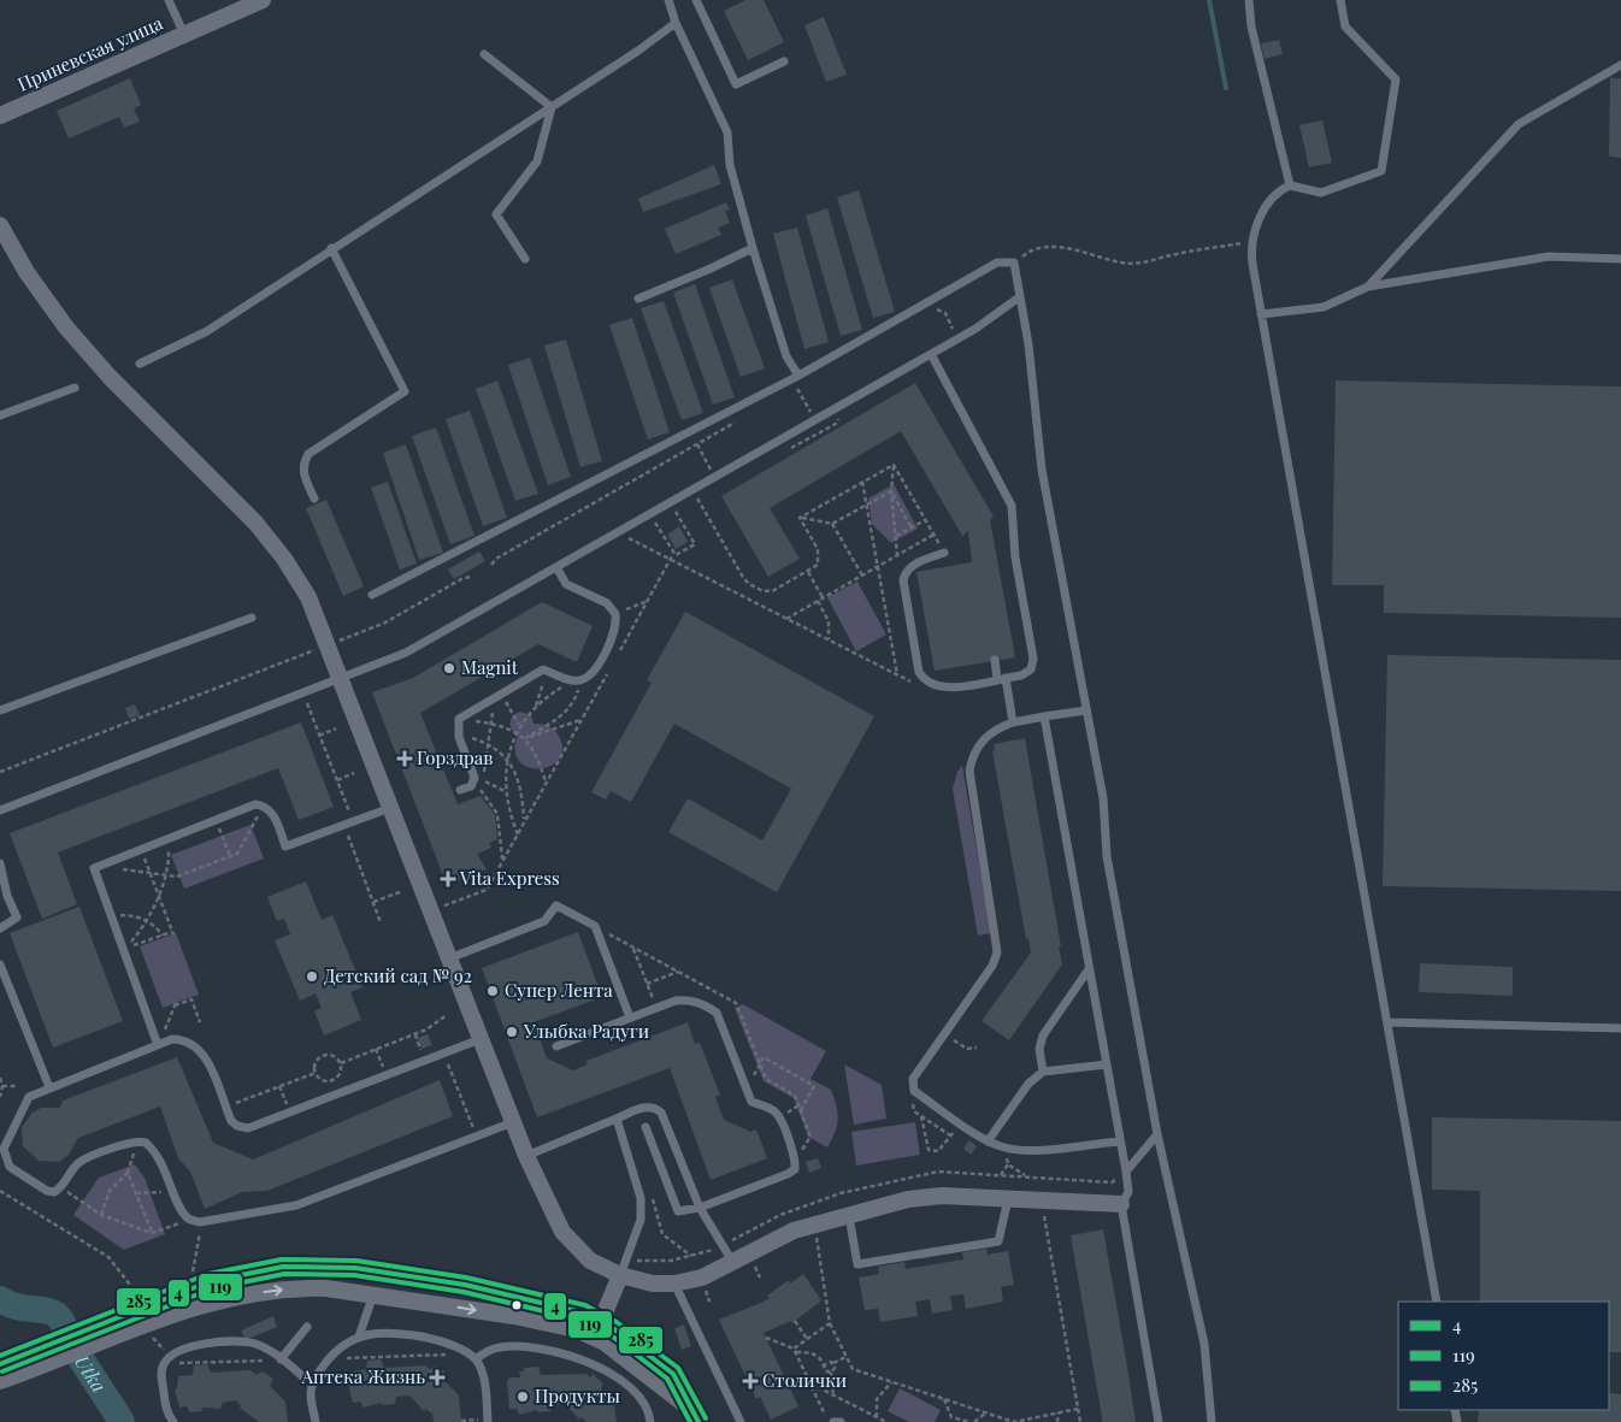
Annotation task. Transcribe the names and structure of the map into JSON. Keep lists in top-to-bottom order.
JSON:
{
  "streets": {
    "street": ["Приневская улица"]
  },
  "water": ["Utka"],
  "places": {
    "other": [
      "Magnit",
      "Детский сад № 92",
      "Супер Лента",
      "Улыбка Радуги",
      "Продукты"
    ],
    "health": [
      "Горздрав",
      "Vita Express",
      "Аптека Жизнь",
      "Столички"
    ]
  },
  "lines": ["transit line 285", "transit line 4", "transit line 119"],
  "legend": ["4", "119", "285"]
}
